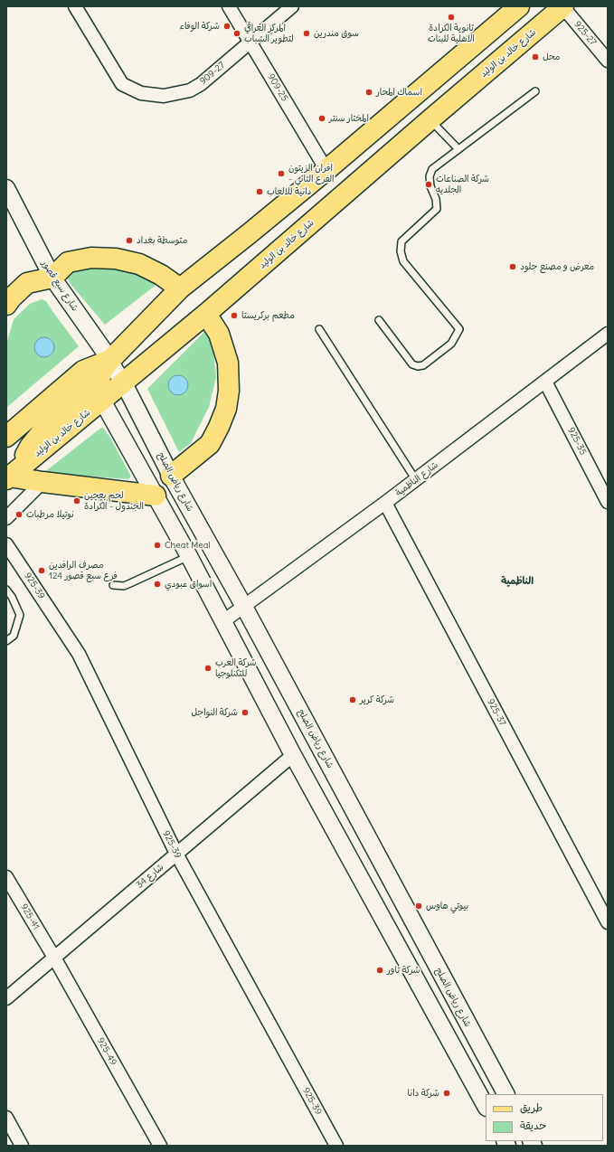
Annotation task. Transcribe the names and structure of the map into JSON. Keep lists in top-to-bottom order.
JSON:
{
  "streets": {
    "main road": ["شارع خالد بن الوليد"],
    "street": [
      "925-27",
      "909-27",
      "909-25",
      "شارع سبع قصور",
      "925-35",
      "شارع الناظمية",
      "شارع رياض الصلح",
      "925-39",
      "925-37",
      "شارع 34",
      "925-41",
      "925-49"
    ]
  },
  "crossings": [
    ["925-27", "شارع خالد بن الوليد"],
    ["شارع خالد بن الوليد", "شارع سبع قصور"],
    ["شارع خالد بن الوليد", "شارع رياض الصلح"],
    ["909-27", "909-25"],
    ["شارع سبع قصور", "شارع رياض الصلح"],
    ["925-35", "شارع الناظمية"],
    ["شارع الناظمية", "شارع رياض الصلح"],
    ["شارع الناظمية", "925-37"],
    ["925-39", "شارع 34"],
    ["شارع 34", "925-41"],
    ["شارع 34", "925-49"],
    ["925-41", "925-49"]
  ],
  "districts": ["الناظمية"],
  "places": [
    "ثانوية الكرادة الاهلية للبنات",
    "شركة الوفاء",
    "المركز العراقي لتطوير الشباب",
    "سوق مندرين",
    "محل",
    "اسماك المحار",
    "المختار سنتر",
    "افران الزيتون - الفرع الثاني",
    "شركة الصناعات الجلديه",
    "دانية للالعاب",
    "متوسطة بغداد",
    "معرض و مصنع جلود",
    "مطعم بركريستا",
    "لحم بعجين الجندول - الكرادة",
    "نوتيلا مرطبات",
    "Cheat Meal",
    "مصرف الرافدين فرع سبع قصور 124",
    "اسواق عبودي",
    "شركة العرب للتكنلوجيا",
    "شركة كرير",
    "شركة النواجل",
    "بيوتي هاوس",
    "شركة تاور",
    "شركة دانا"
  ],
  "legend": ["طريق", "حديقة"]
}
